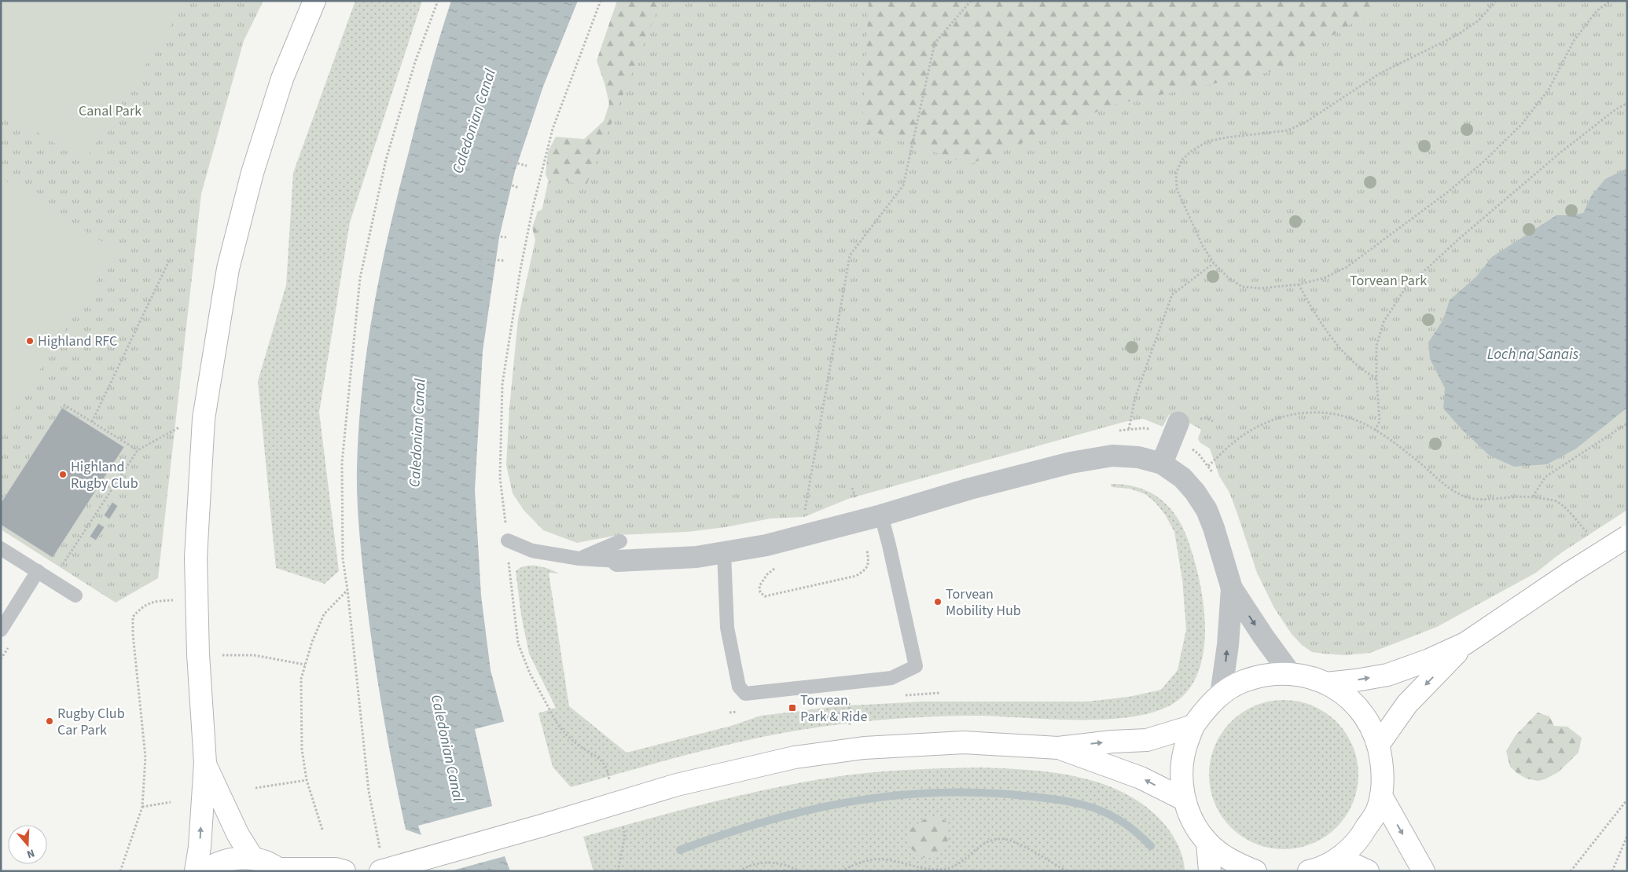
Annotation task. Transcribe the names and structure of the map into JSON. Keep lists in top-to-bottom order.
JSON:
{
  "water": ["Caledonian Canal", "Loch na Sanais"],
  "parks": ["Canal Park", "Torvean Park"],
  "places": {
    "other": [
      "Highland RFC",
      "Highland Rugby Club",
      "Torvean Mobility Hub",
      "Rugby Club Car Park"
    ],
    "transit": ["Torvean Park & Ride"]
  },
  "north": "bottom"
}
